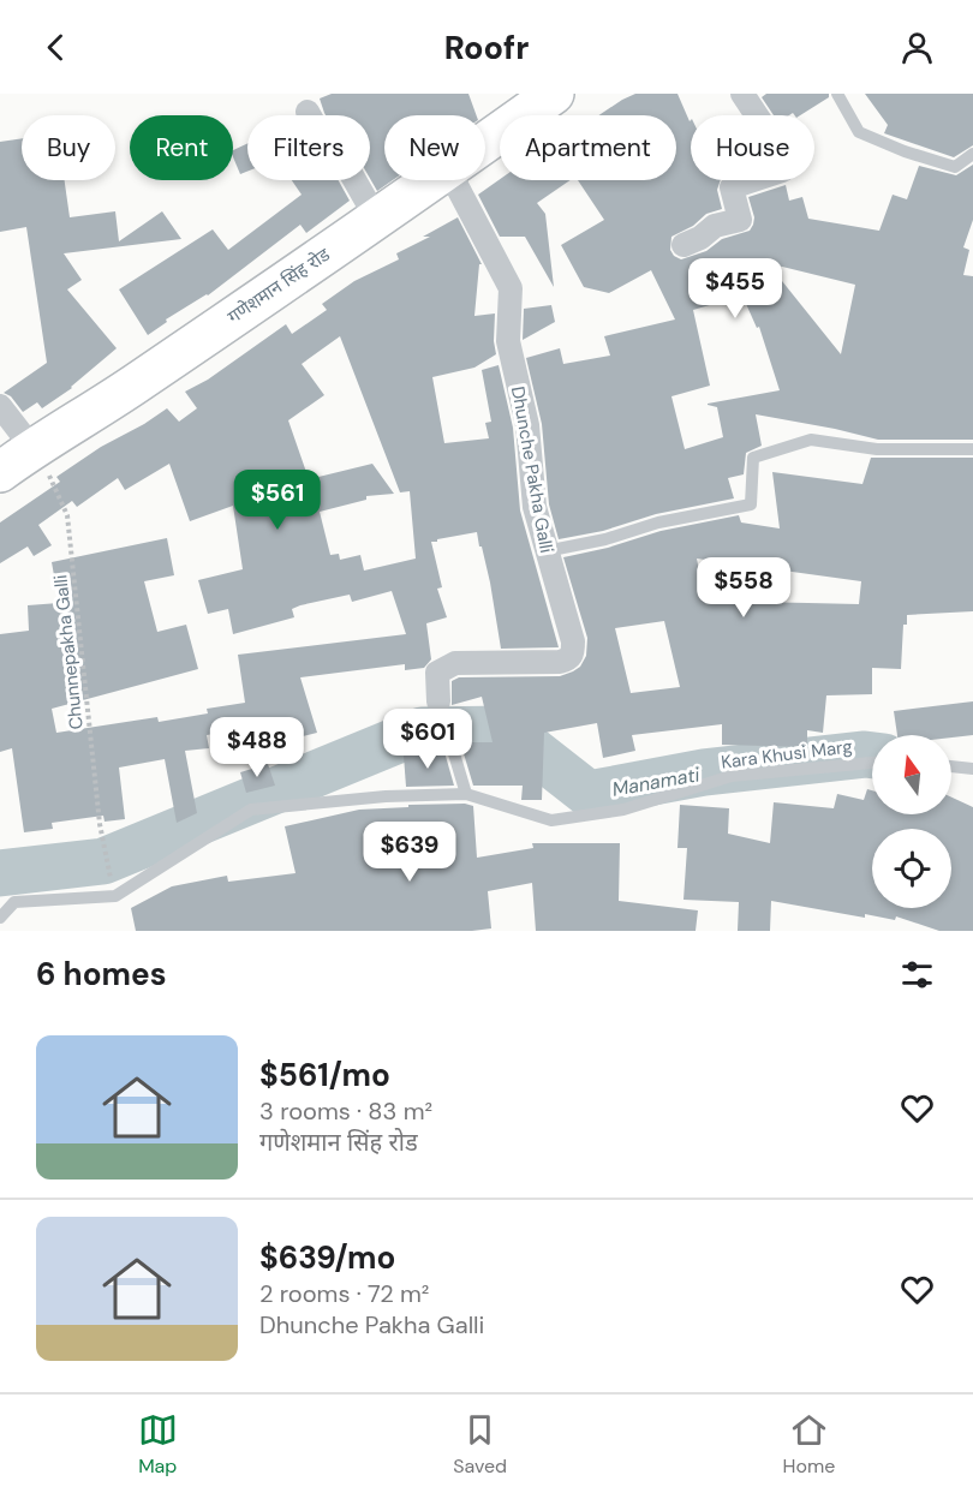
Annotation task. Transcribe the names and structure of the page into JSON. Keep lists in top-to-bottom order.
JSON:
{
  "streets": {
    "highway": ["गणेशमान सिंह रोड"],
    "street": ["Dhunche Pakha Galli"],
    "lane": ["Kara Khusi Marg"],
    "path": ["Chunnepakha Galli"]
  },
  "crossings": [
    ["गणेशमान सिंह रोड", "Chunnepakha Galli"]
  ],
  "water": ["Manamati"],
  "north": "top",
  "page": {
    "header": "Roofr",
    "chip": [
      "Buy",
      "Rent",
      "Filters",
      "New",
      "Apartment",
      "House"
    ],
    "price": [
      "$455",
      "$561",
      "$558",
      "$601",
      "$488",
      "$639"
    ],
    "heading": "6 homes",
    "list": [
      {
        "name": "$561/mo",
        "note": "3 rooms · 83 m² · गणेशमान सिंह रोड"
      },
      {
        "name": "$639/mo",
        "note": "2 rooms · 72 m² · Dhunche Pakha Galli"
      }
    ],
    "tabs": ["Map", "Saved", "Home"]
  }
}
